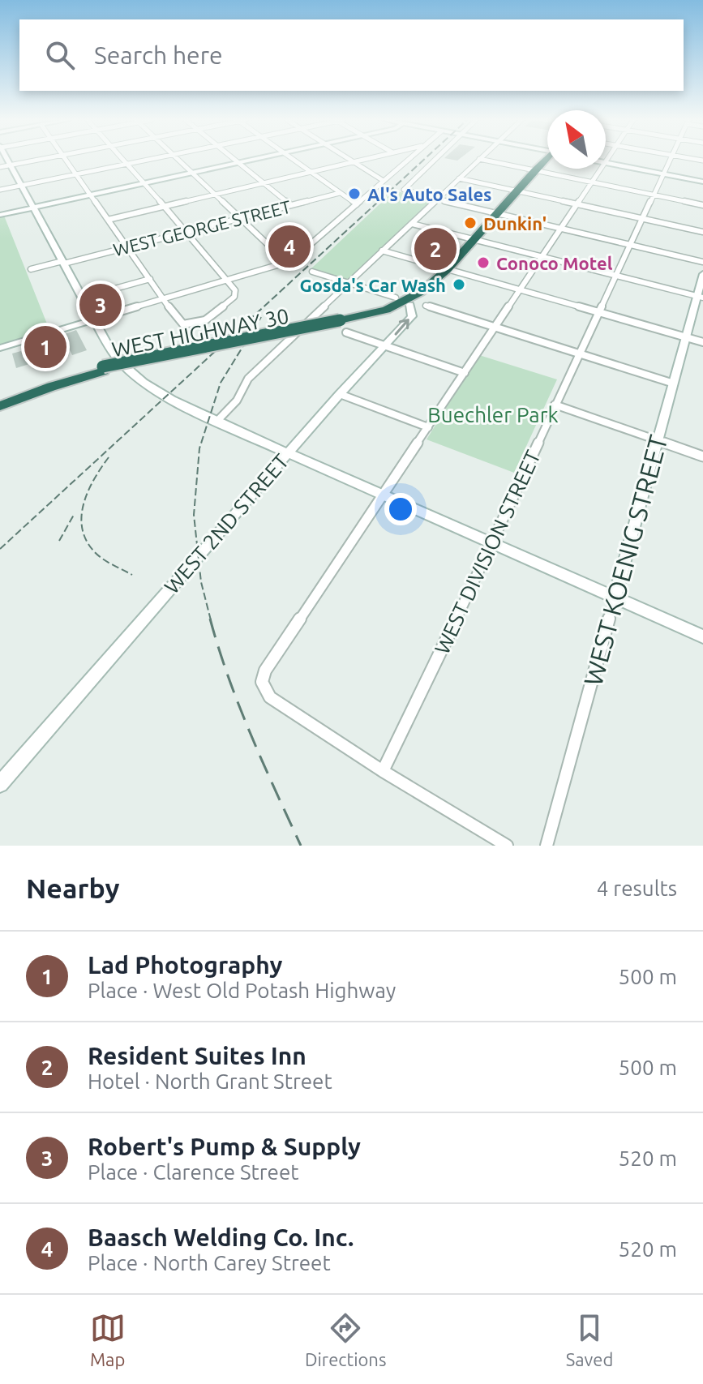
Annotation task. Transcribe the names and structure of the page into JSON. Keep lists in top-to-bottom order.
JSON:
{
  "streets": {
    "highway": ["WEST HIGHWAY 30", "WEST 2ND STREET"],
    "street": ["WEST GEORGE STREET", "WEST DIVISION STREET", "WEST KOENIG STREET"]
  },
  "crossings": [
    ["WEST HIGHWAY 30", "WEST 2ND STREET"]
  ],
  "parks": ["Buechler Park"],
  "places": [
    "Al's Auto Sales",
    "Dunkin'",
    "Conoco Motel",
    "Gosda's Car Wash"
  ],
  "north": "top left",
  "page": {
    "search": "Search here",
    "pins": [
      "4",
      "2",
      "3",
      "1"
    ],
    "heading": ["Nearby", "4 results"],
    "list": [
      {
        "mark": "1",
        "name": "Lad Photography",
        "note": "Place · West Old Potash Highway",
        "value": "500 m"
      },
      {
        "mark": "2",
        "name": "Resident Suites Inn",
        "note": "Hotel · North Grant Street",
        "value": "500 m"
      },
      {
        "mark": "3",
        "name": "Robert's Pump & Supply",
        "note": "Place · Clarence Street",
        "value": "520 m"
      },
      {
        "mark": "4",
        "name": "Baasch Welding Co. Inc.",
        "note": "Place · North Carey Street",
        "value": "520 m"
      }
    ],
    "nav": ["Map", "Directions", "Saved"]
  }
}
